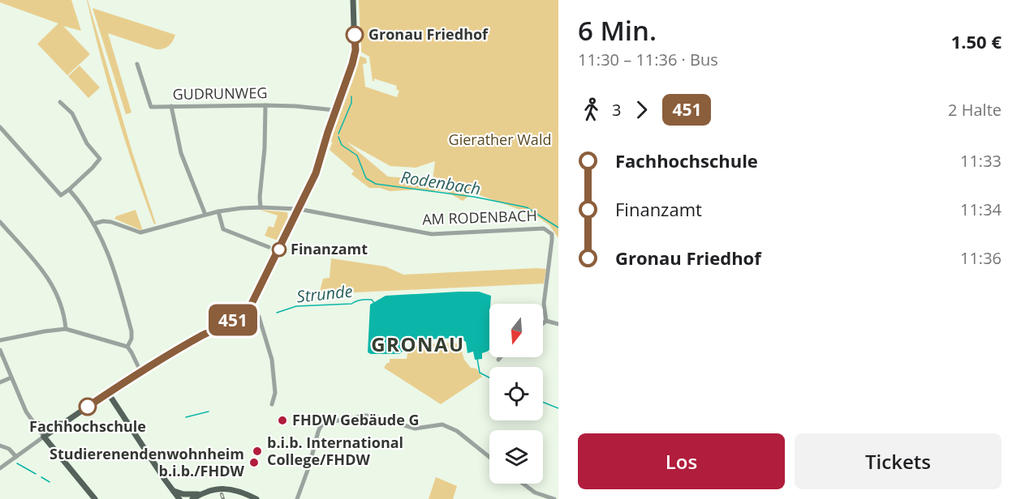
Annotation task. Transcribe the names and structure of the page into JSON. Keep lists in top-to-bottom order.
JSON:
{
  "streets": {
    "street": ["GUDRUNWEG", "AM RODENBACH"]
  },
  "districts": ["GRONAU"],
  "water": ["Rodenbach", "Strunde"],
  "parks": ["Gierather Wald"],
  "places": [
    "Gronau Friedhof",
    "Finanzamt",
    "Fachhochschule",
    "FHDW Gebäude G",
    "b.i.b. International College/FHDW",
    "Studierenendenwohnheim b.i.b./FHDW"
  ],
  "lines": ["bus line 451"],
  "north": "bottom",
  "page": {
    "on_map": "451",
    "heading": ["6 Min.", "11:30 – 11:36 · Bus", "1.50 €"],
    "legs": ["3", "451", "2 Halte"],
    "list": [
      {
        "name": "Fachhochschule",
        "value": "11:33"
      },
      {
        "name": "Finanzamt",
        "value": "11:34"
      },
      {
        "name": "Gronau Friedhof",
        "value": "11:36"
      }
    ],
    "buttons": ["Los", "Tickets"]
  }
}
